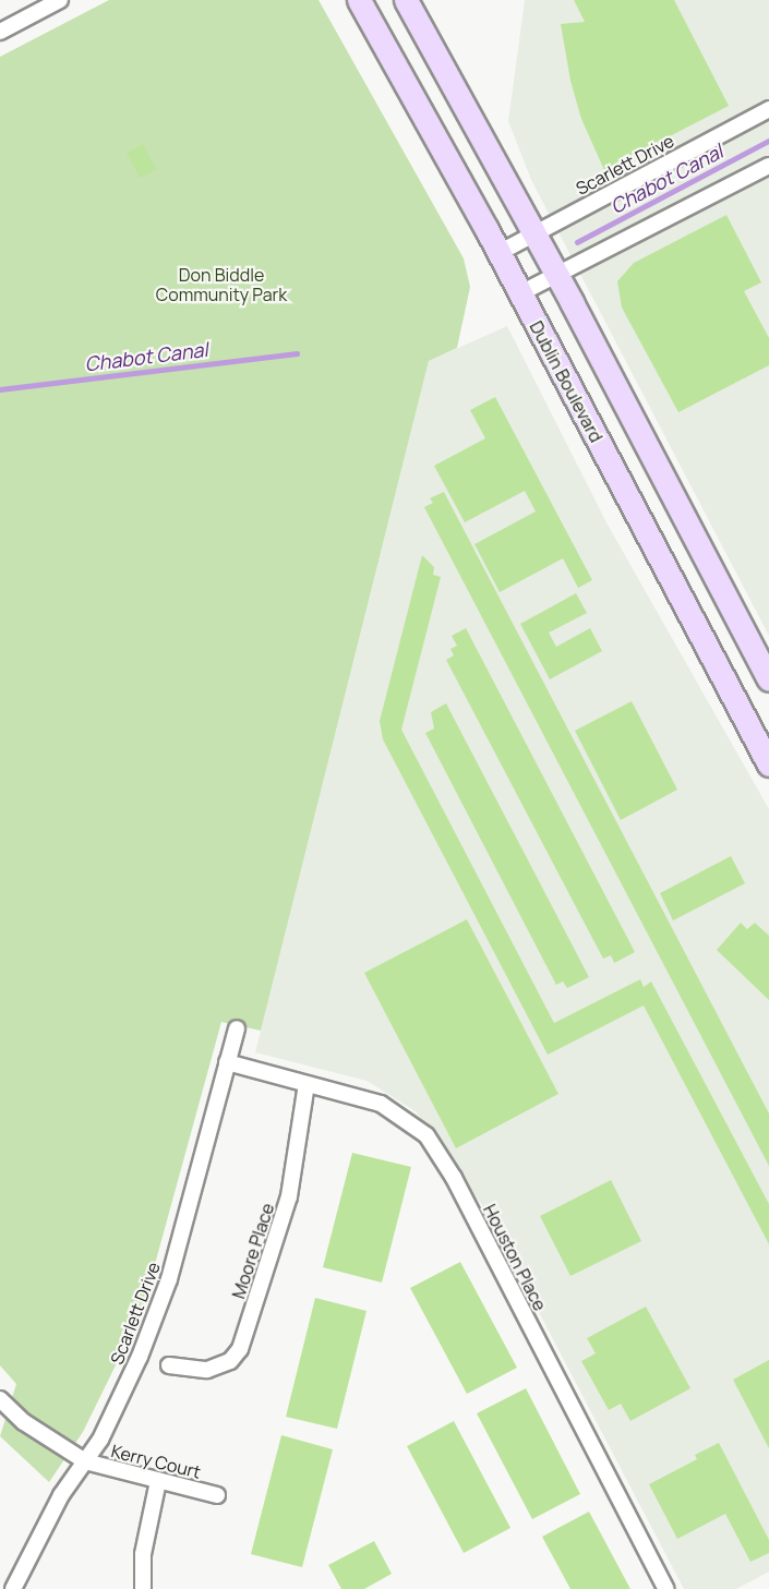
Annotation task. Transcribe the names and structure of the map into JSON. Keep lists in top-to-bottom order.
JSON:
{
  "streets": {
    "main road": ["Dublin Boulevard"],
    "street": [
      "Scarlett Drive",
      "Moore Place",
      "Houston Place",
      "Kerry Court"
    ]
  },
  "crossings": [
    ["Scarlett Drive", "Dublin Boulevard"],
    ["Scarlett Drive", "Houston Place"],
    ["Scarlett Drive", "Kerry Court"],
    ["Moore Place", "Houston Place"]
  ],
  "water": ["Chabot Canal"],
  "parks": ["Don Biddle Community Park"]
}
